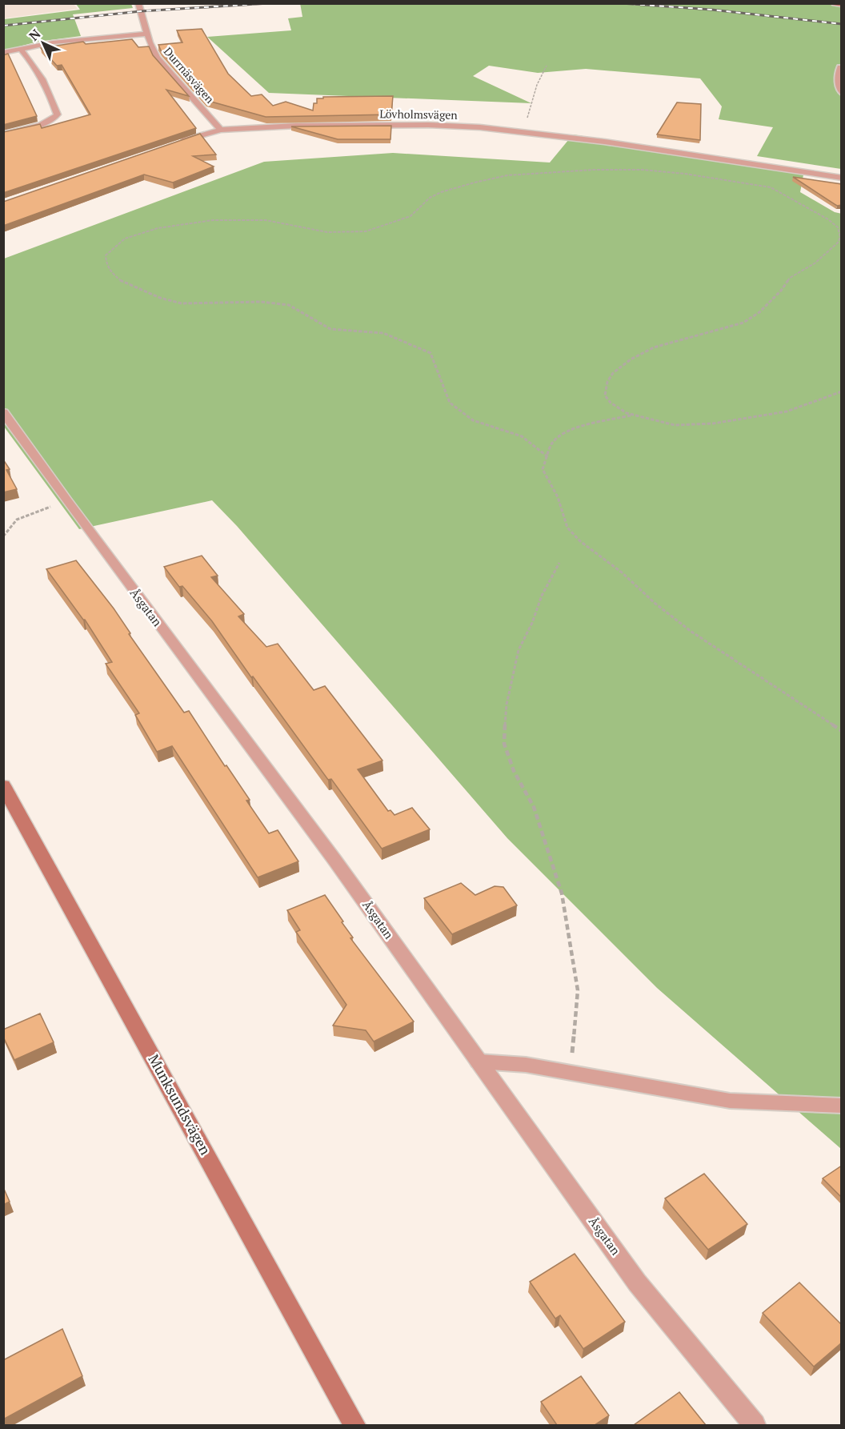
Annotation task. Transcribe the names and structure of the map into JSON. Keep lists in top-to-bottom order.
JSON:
{
  "streets": {
    "street": [
      "Durrnäsvägen",
      "Lövholmsvägen",
      "Åsgatan",
      "Munksundsvägen"
    ]
  },
  "crossings": [
    ["Durrnäsvägen", "Lövholmsvägen"]
  ],
  "north": "top left"
}
